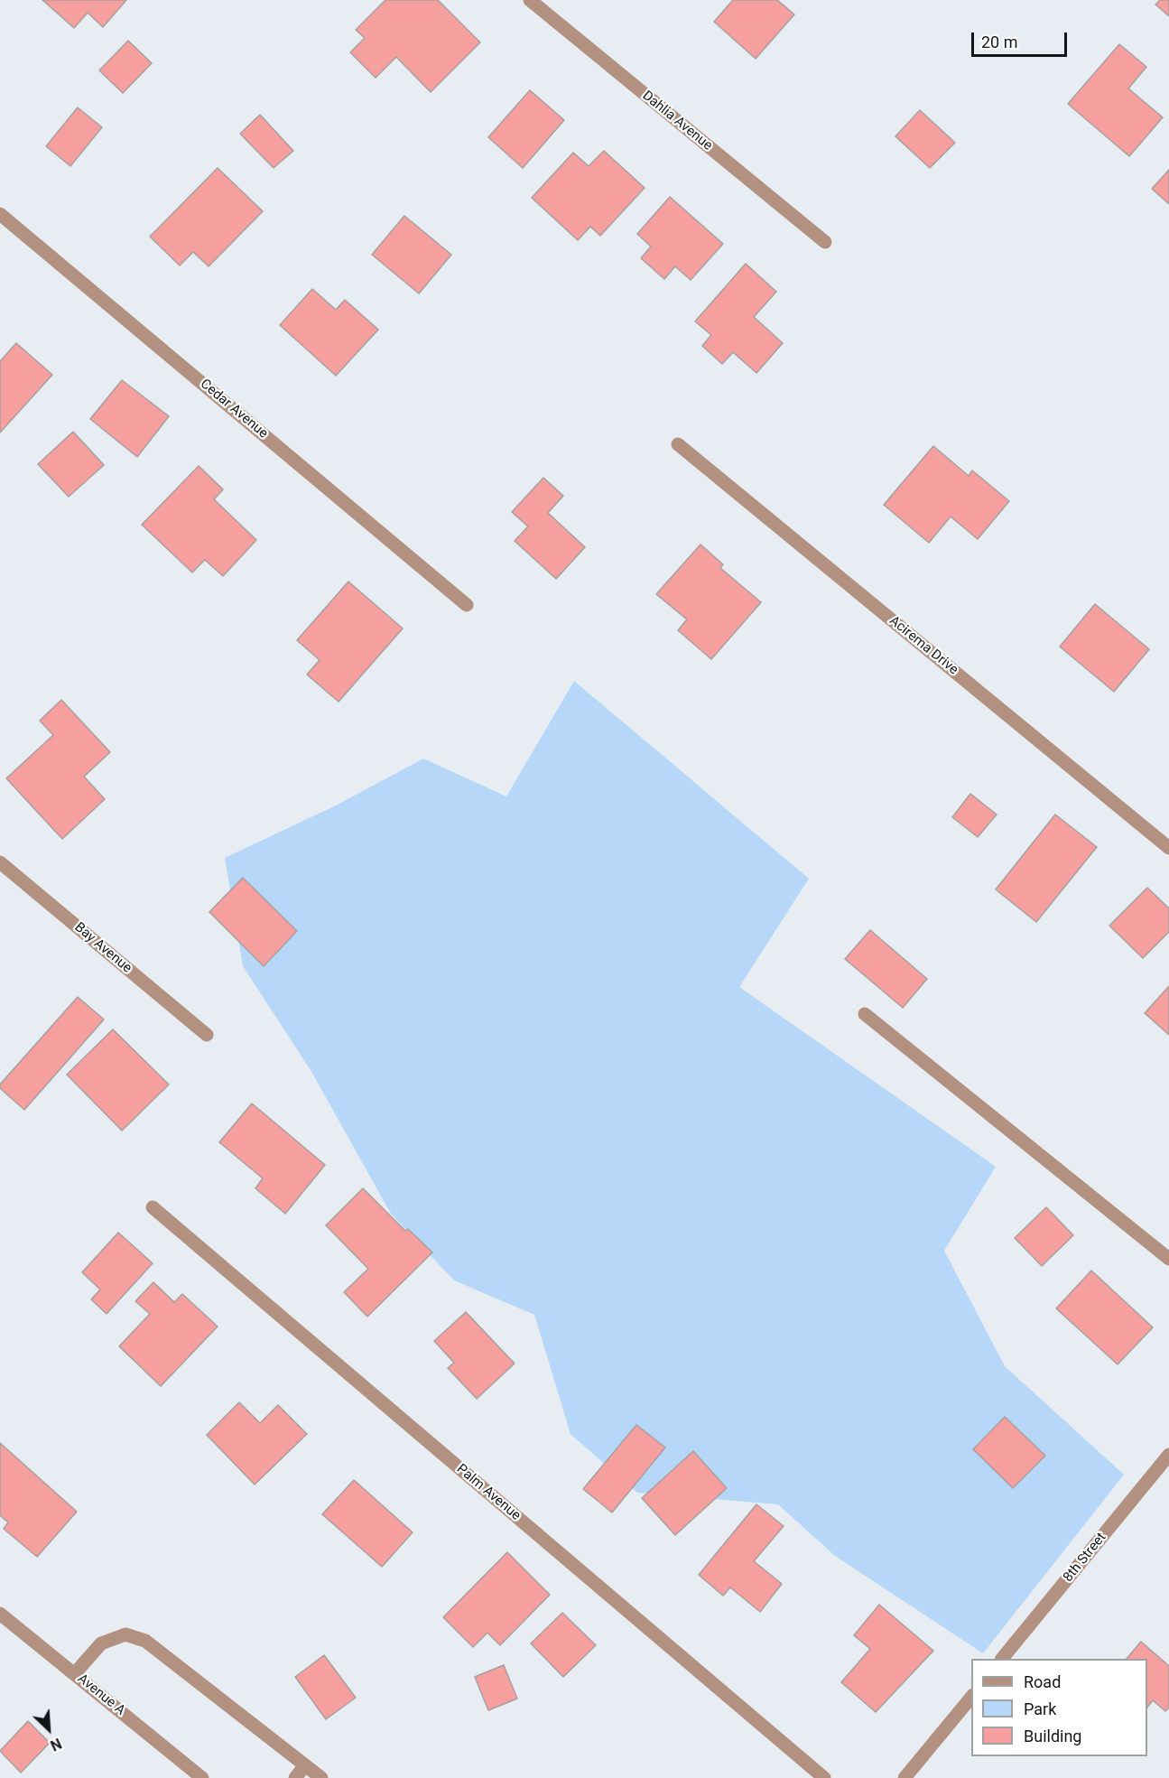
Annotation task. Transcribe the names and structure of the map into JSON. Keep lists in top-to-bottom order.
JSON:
{
  "streets": {
    "street": [
      "Dahlia Avenue",
      "Cedar Avenue",
      "Acirema Drive",
      "Bay Avenue",
      "Palm Avenue",
      "8th Street",
      "Avenue A"
    ]
  },
  "legend": ["Road", "Park", "Building"],
  "scale_bar": "20 m",
  "north": "bottom right"
}
